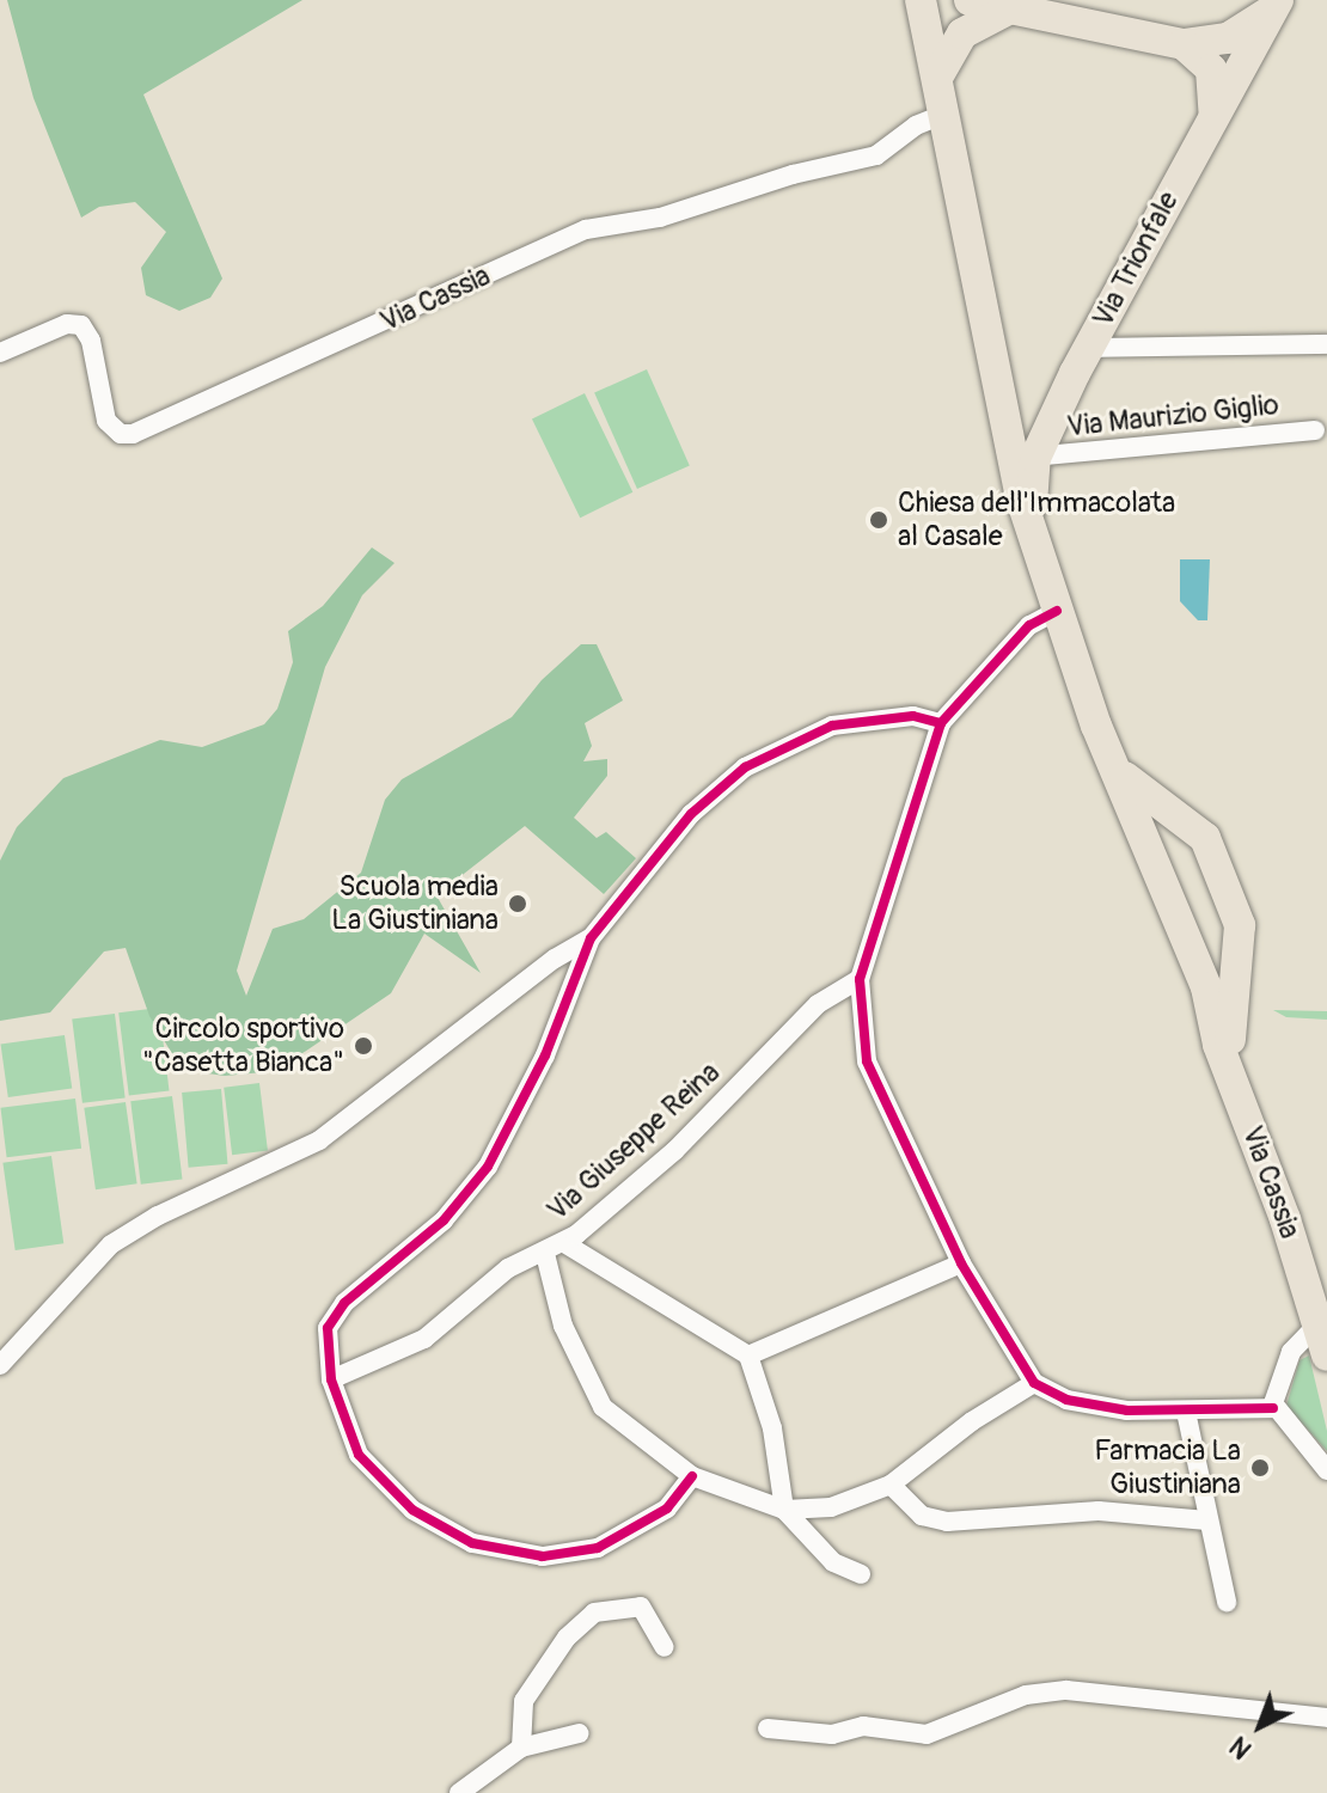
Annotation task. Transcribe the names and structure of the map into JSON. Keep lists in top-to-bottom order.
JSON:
{
  "streets": {
    "main road": ["Via Trionfale", "Via Cassia"],
    "street": ["Via Maurizio Giglio", "Via Giuseppe Reina"]
  },
  "crossings": [
    ["Via Trionfale", "Via Cassia"],
    ["Via Trionfale", "Via Maurizio Giglio"]
  ],
  "places": [
    "Chiesa dell'Immacolata al Casale",
    "Scuola media La Giustiniana",
    "Circolo sportivo \"Casetta Bianca\"",
    "Farmacia La Giustiniana"
  ],
  "north": "bottom left"
}
